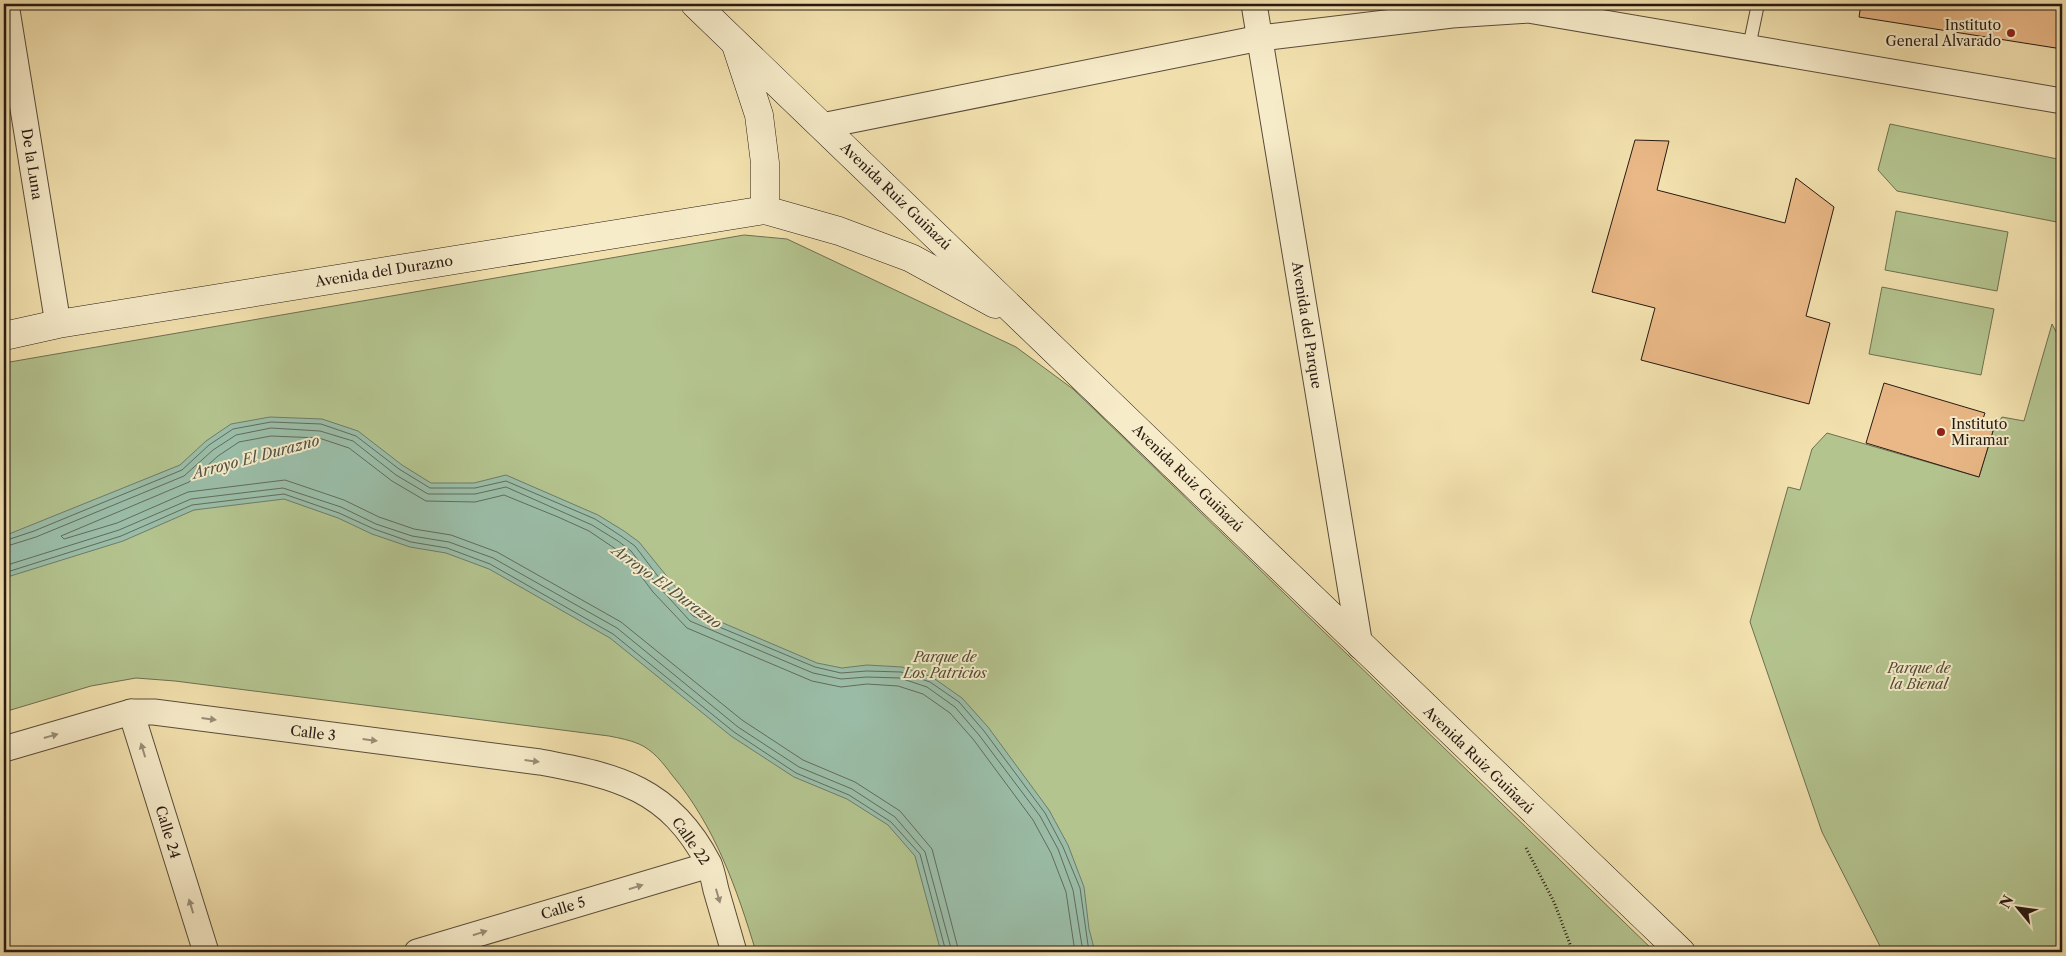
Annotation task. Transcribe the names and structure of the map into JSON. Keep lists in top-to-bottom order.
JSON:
{
  "streets": {
    "main road": ["Avenida Ruiz Guiñazú", "Avenida del Durazno"],
    "street": [
      "De la Luna",
      "Avenida del Parque",
      "Calle 3",
      "Calle 24",
      "Calle 22",
      "Calle 5"
    ]
  },
  "crossings": [
    ["De la Luna", "Avenida del Durazno"],
    ["Avenida Ruiz Guiñazú", "Avenida del Parque"],
    ["Calle 3", "Calle 24"],
    ["Calle 3", "Calle 22"],
    ["Calle 22", "Calle 5"]
  ],
  "one_way": [
    "Calle 3",
    "Calle 24",
    "Calle 22",
    "Calle 5"
  ],
  "water": ["Arroyo El Durazno"],
  "parks": ["Parque de Los Patricios", "Parque de la Bienal"],
  "places": ["Instituto General Alvarado", "Instituto Miramar"],
  "north": "top left"
}
